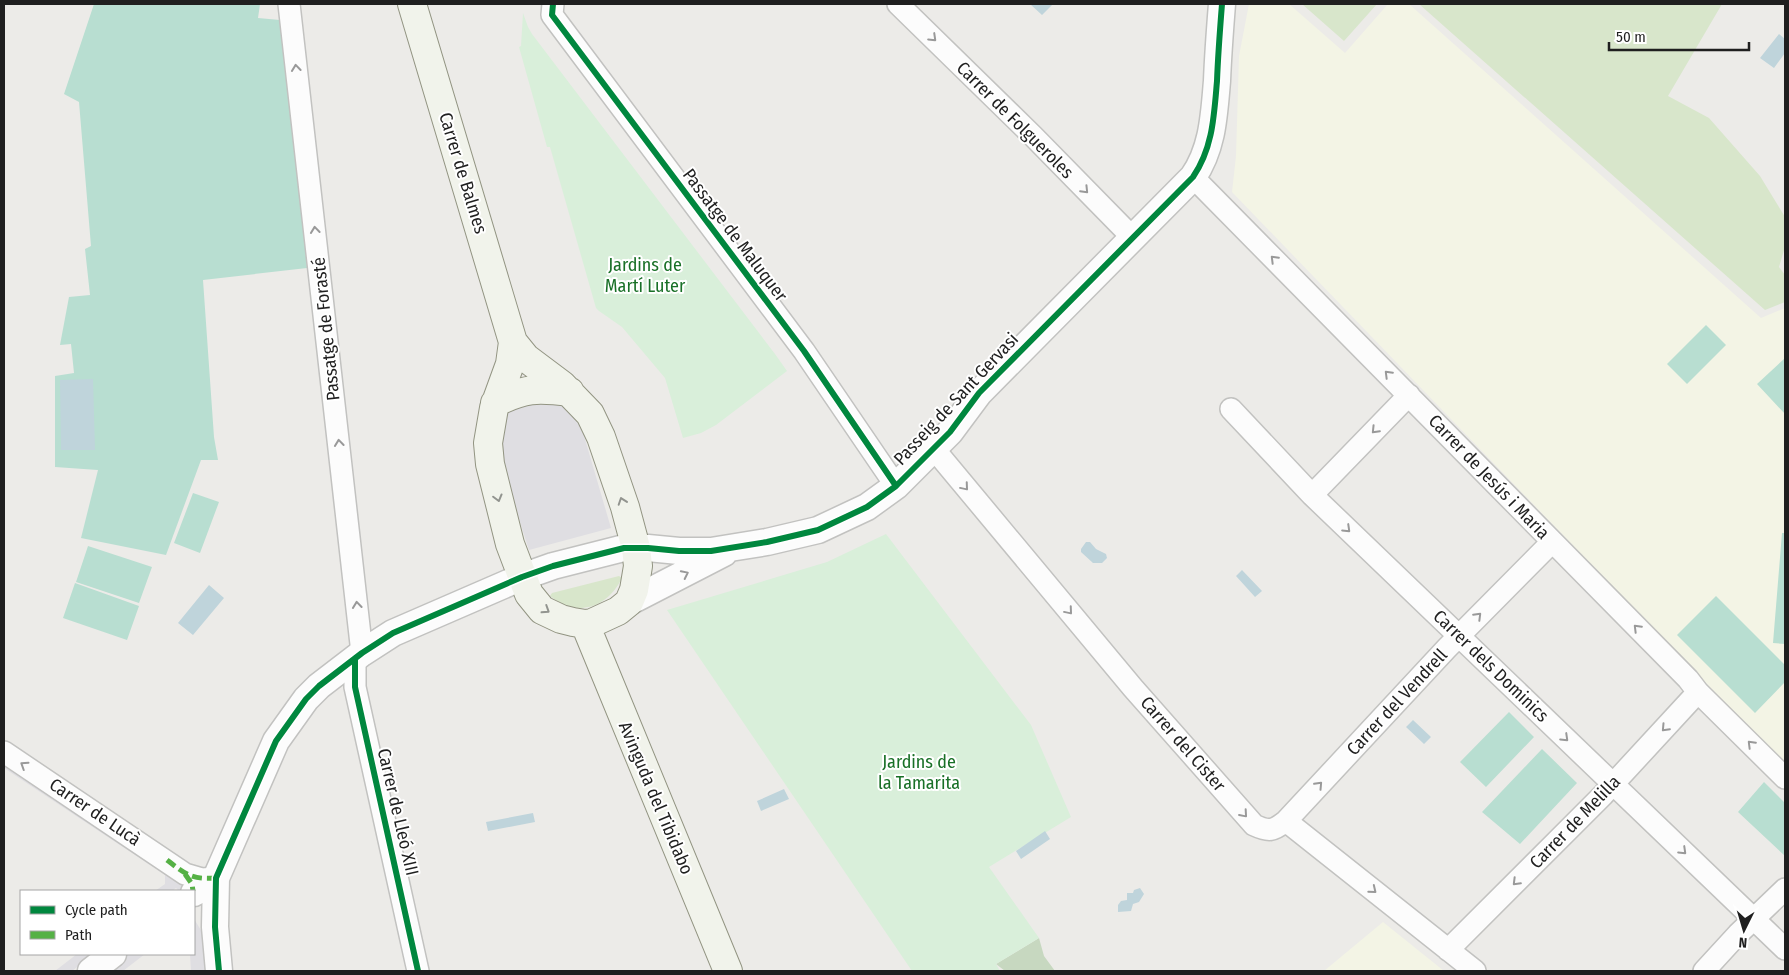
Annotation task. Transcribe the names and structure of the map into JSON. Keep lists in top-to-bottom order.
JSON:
{
  "streets": {
    "main road": ["Carrer de Balmes", "Avinguda del Tibidabo"],
    "street": [
      "Carrer de Folgueroles",
      "Passatge de Maluquer",
      "Passatge de Forasté",
      "Passeig de Sant Gervasi",
      "Carrer de Jesús i Maria",
      "Carrer dels Dominics",
      "Carrer del Vendrell",
      "Carrer del Cister",
      "Carrer de Lucà",
      "Carrer de Lleó XIII",
      "Carrer de Melilla"
    ]
  },
  "crossings": [
    ["Carrer de Folgueroles", "Passeig de Sant Gervasi"],
    ["Passatge de Maluquer", "Passeig de Sant Gervasi"],
    ["Passatge de Forasté", "Passeig de Sant Gervasi"],
    ["Passatge de Forasté", "Carrer de Lleó XIII"],
    ["Passeig de Sant Gervasi", "Carrer de Jesús i Maria"],
    ["Passeig de Sant Gervasi", "Carrer del Cister"],
    ["Passeig de Sant Gervasi", "Carrer de Lleó XIII"],
    ["Carrer de Jesús i Maria", "Carrer del Vendrell"],
    ["Carrer de Jesús i Maria", "Carrer de Melilla"],
    ["Carrer dels Dominics", "Carrer del Vendrell"],
    ["Carrer dels Dominics", "Carrer de Melilla"],
    ["Carrer del Vendrell", "Carrer del Cister"]
  ],
  "one_way": [
    "Carrer de Folgueroles",
    "Passatge de Forasté",
    "Carrer de Jesús i Maria",
    "Carrer dels Dominics",
    "Carrer del Vendrell",
    "Carrer del Cister",
    "Carrer de Lucà",
    "Carrer de Melilla"
  ],
  "parks": ["Jardins de Martí Luter", "Jardins de la Tamarita"],
  "legend": ["Cycle path", "Path"],
  "scale_bar": "50 m",
  "north": "bottom"
}
